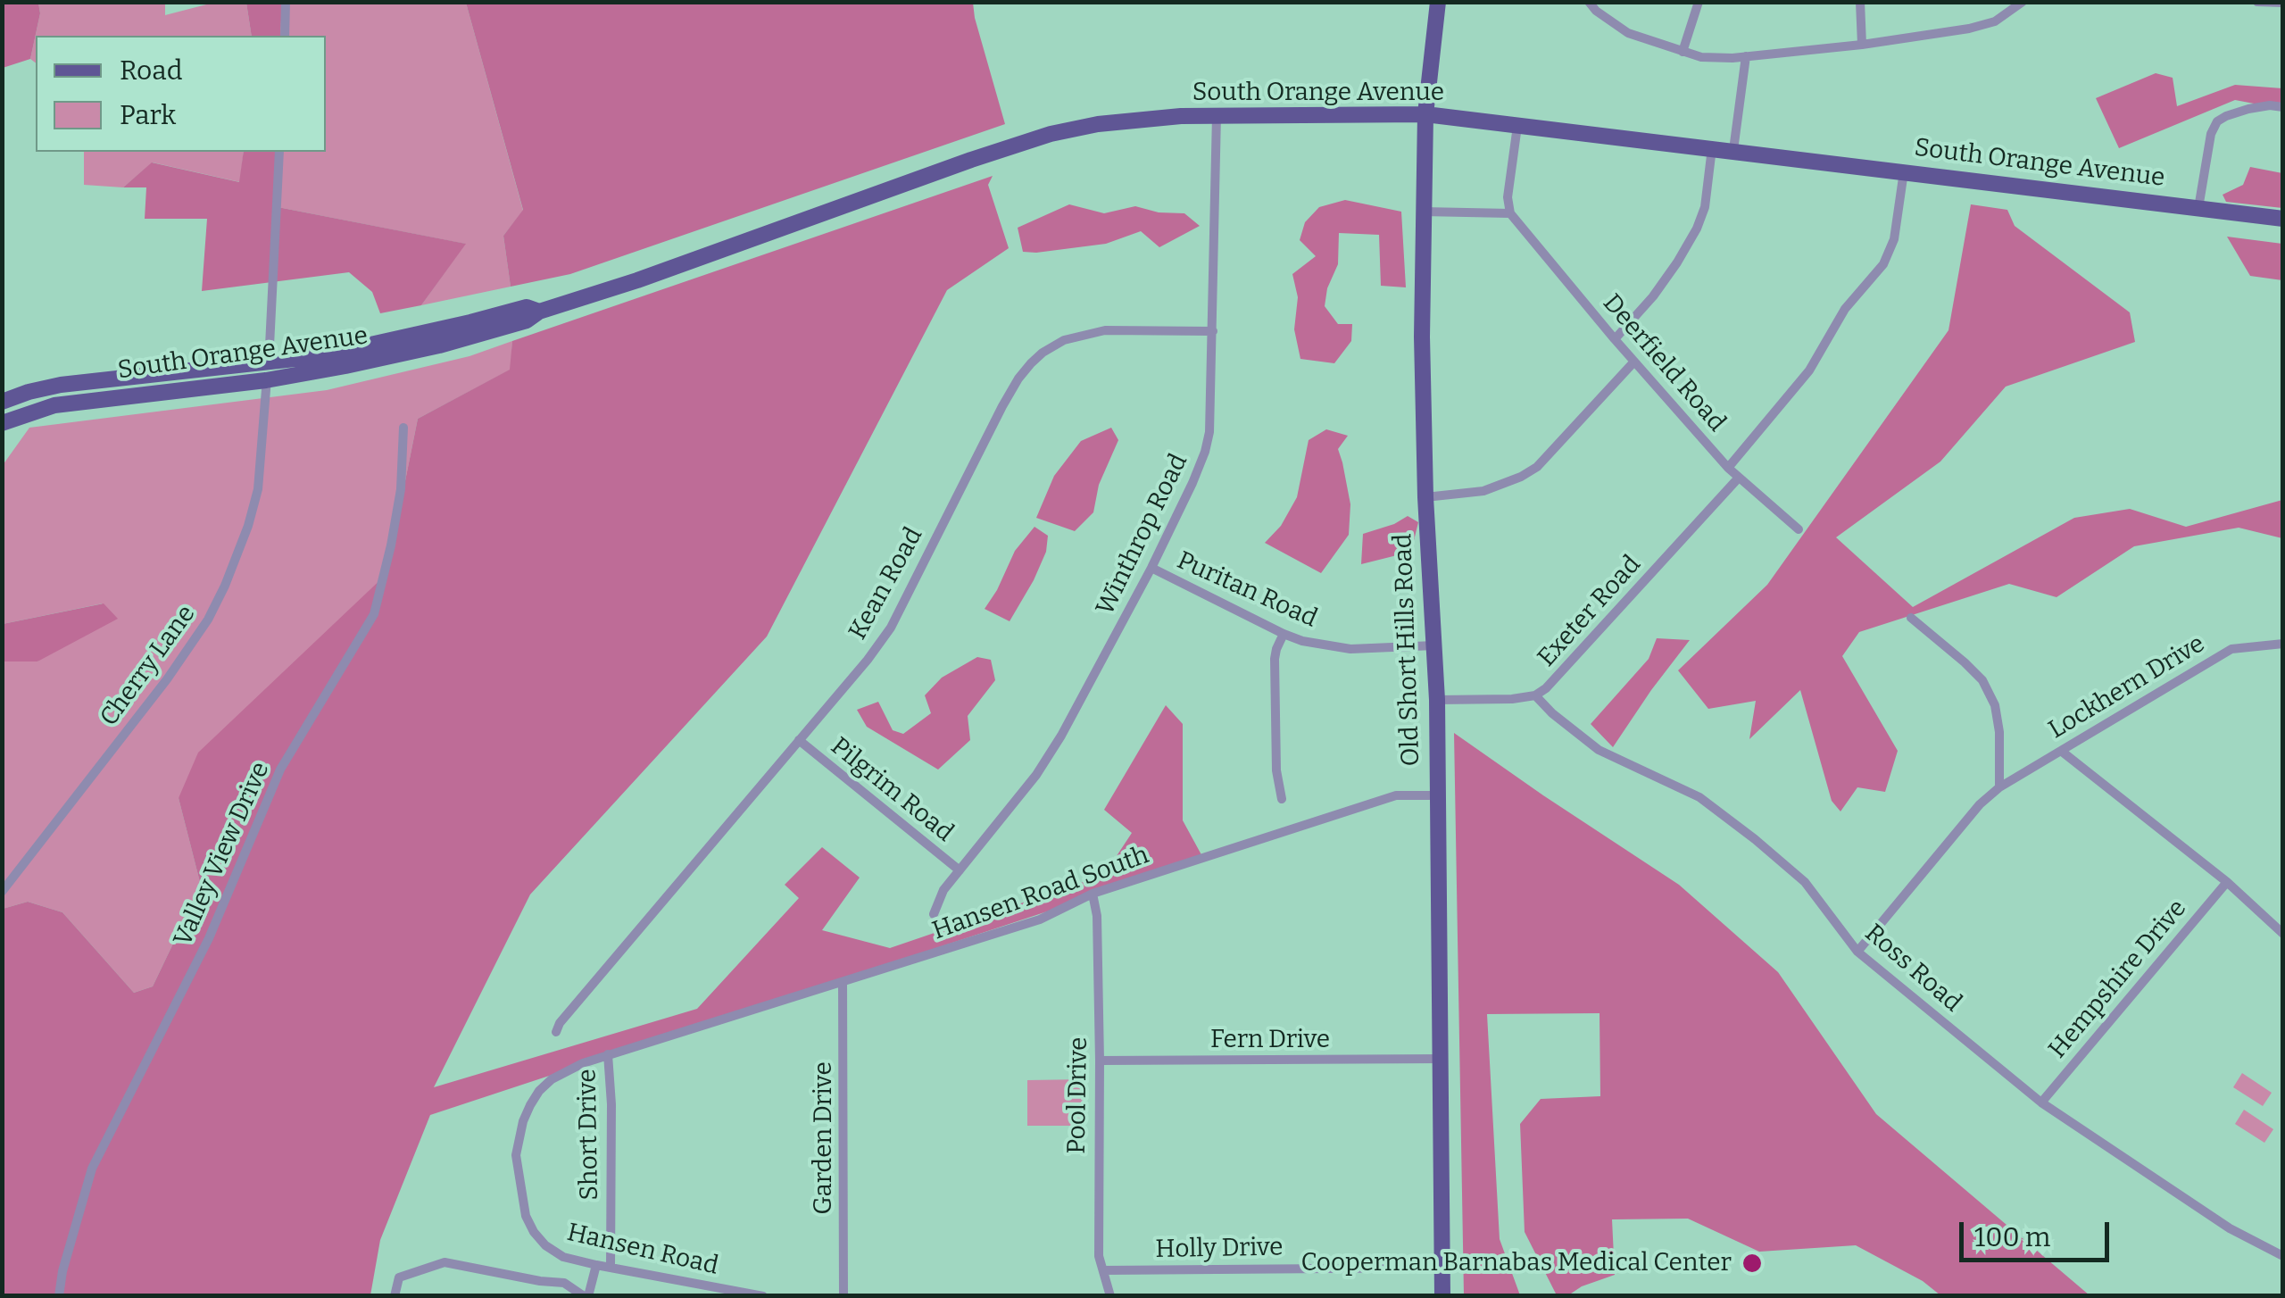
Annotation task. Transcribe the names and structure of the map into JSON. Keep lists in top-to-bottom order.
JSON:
{
  "streets": {
    "main road": ["South Orange Avenue", "Old Short Hills Road"],
    "street": [
      "Deerfield Road",
      "Winthrop Road",
      "Kean Road",
      "Puritan Road",
      "Exeter Road",
      "Cherry Lane",
      "Lockhern Drive",
      "Pilgrim Road",
      "Valley View Drive",
      "Hansen Road South",
      "Ross Road",
      "Hempshire Drive",
      "Fern Drive",
      "Pool Drive",
      "Short Drive",
      "Garden Drive",
      "Holly Drive",
      "Hansen Road"
    ]
  },
  "crossings": [
    ["South Orange Avenue", "Winthrop Road"],
    ["South Orange Avenue", "Old Short Hills Road"],
    ["South Orange Avenue", "Cherry Lane"],
    ["Deerfield Road", "Exeter Road"],
    ["Winthrop Road", "Kean Road"],
    ["Winthrop Road", "Puritan Road"],
    ["Winthrop Road", "Pilgrim Road"],
    ["Kean Road", "Pilgrim Road"],
    ["Puritan Road", "Old Short Hills Road"],
    ["Exeter Road", "Old Short Hills Road"],
    ["Exeter Road", "Ross Road"],
    ["Old Short Hills Road", "Hansen Road South"],
    ["Old Short Hills Road", "Fern Drive"],
    ["Old Short Hills Road", "Holly Drive"],
    ["Lockhern Drive", "Ross Road"],
    ["Hansen Road South", "Pool Drive"],
    ["Hansen Road South", "Short Drive"],
    ["Hansen Road South", "Garden Drive"],
    ["Hansen Road South", "Hansen Road"],
    ["Ross Road", "Hempshire Drive"],
    ["Fern Drive", "Pool Drive"],
    ["Pool Drive", "Holly Drive"],
    ["Short Drive", "Hansen Road"]
  ],
  "places": ["Cooperman Barnabas Medical Center"],
  "legend": ["Road", "Park"],
  "scale_bar": "100 m"
}
